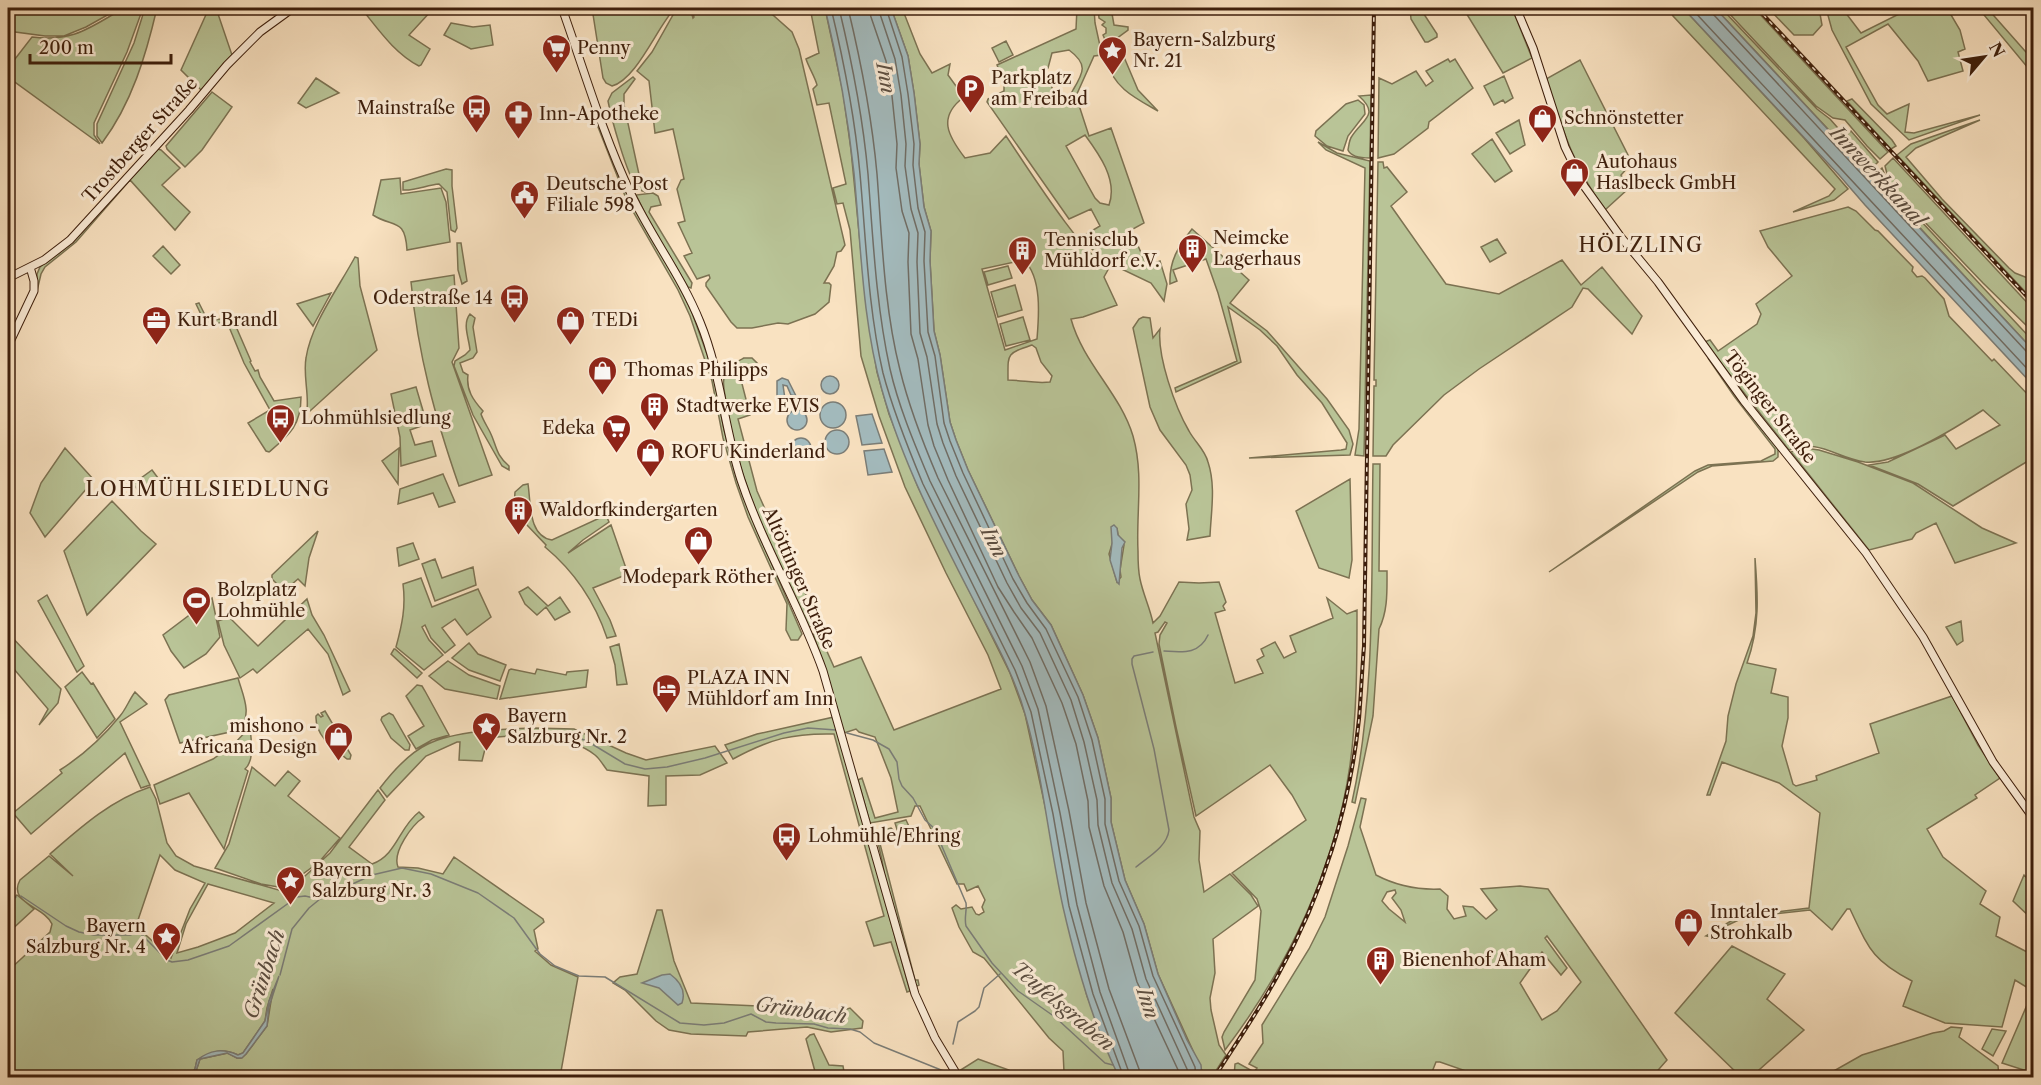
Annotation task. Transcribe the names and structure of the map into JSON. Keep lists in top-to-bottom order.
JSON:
{
  "streets": {
    "main road": ["Trostberger Straße", "Töginger Straße", "Altöttinger Straße"]
  },
  "districts": ["HÖLZLING", "LOHMÜHLSIEDLUNG"],
  "water": [
    "Inn",
    "Innwerkkanal",
    "Grünbach",
    "Teufelsgraben"
  ],
  "places": {
    "supermarket": ["Penny", "Edeka"],
    "place": [
      "Bayern-Salzburg Nr. 21",
      "Bayern Salzburg Nr. 2",
      "Bayern Salzburg Nr. 3",
      "Bayern Salzburg Nr. 4"
    ],
    "parking": ["Parkplatz am Freibad"],
    "bus stop": [
      "Mainstraße",
      "Oderstraße 14",
      "Lohmühlsiedlung",
      "Lohmühle/Ehring"
    ],
    "pharmacy": ["Inn-Apotheke"],
    "shop": [
      "Schnönstetter",
      "Autohaus Haslbeck GmbH",
      "TEDi",
      "Thomas Philipps",
      "ROFU Kinderland",
      "Modepark Röther",
      "mishono - Africana Design",
      "Inntaler Strohkalb"
    ],
    "public building": ["Deutsche Post Filiale 598"],
    "building": [
      "Neimcke Lagerhaus",
      "Tennisclub Mühldorf e.V.",
      "Stadtwerke EVIS",
      "Waldorfkindergarten",
      "Bienenhof Aham"
    ],
    "office": ["Kurt Brandl"],
    "sports": ["Bolzplatz Lohmühle"],
    "hotel": ["PLAZA INN Mühldorf am Inn"]
  },
  "scale_bar": "200 m",
  "north": "top right"
}
